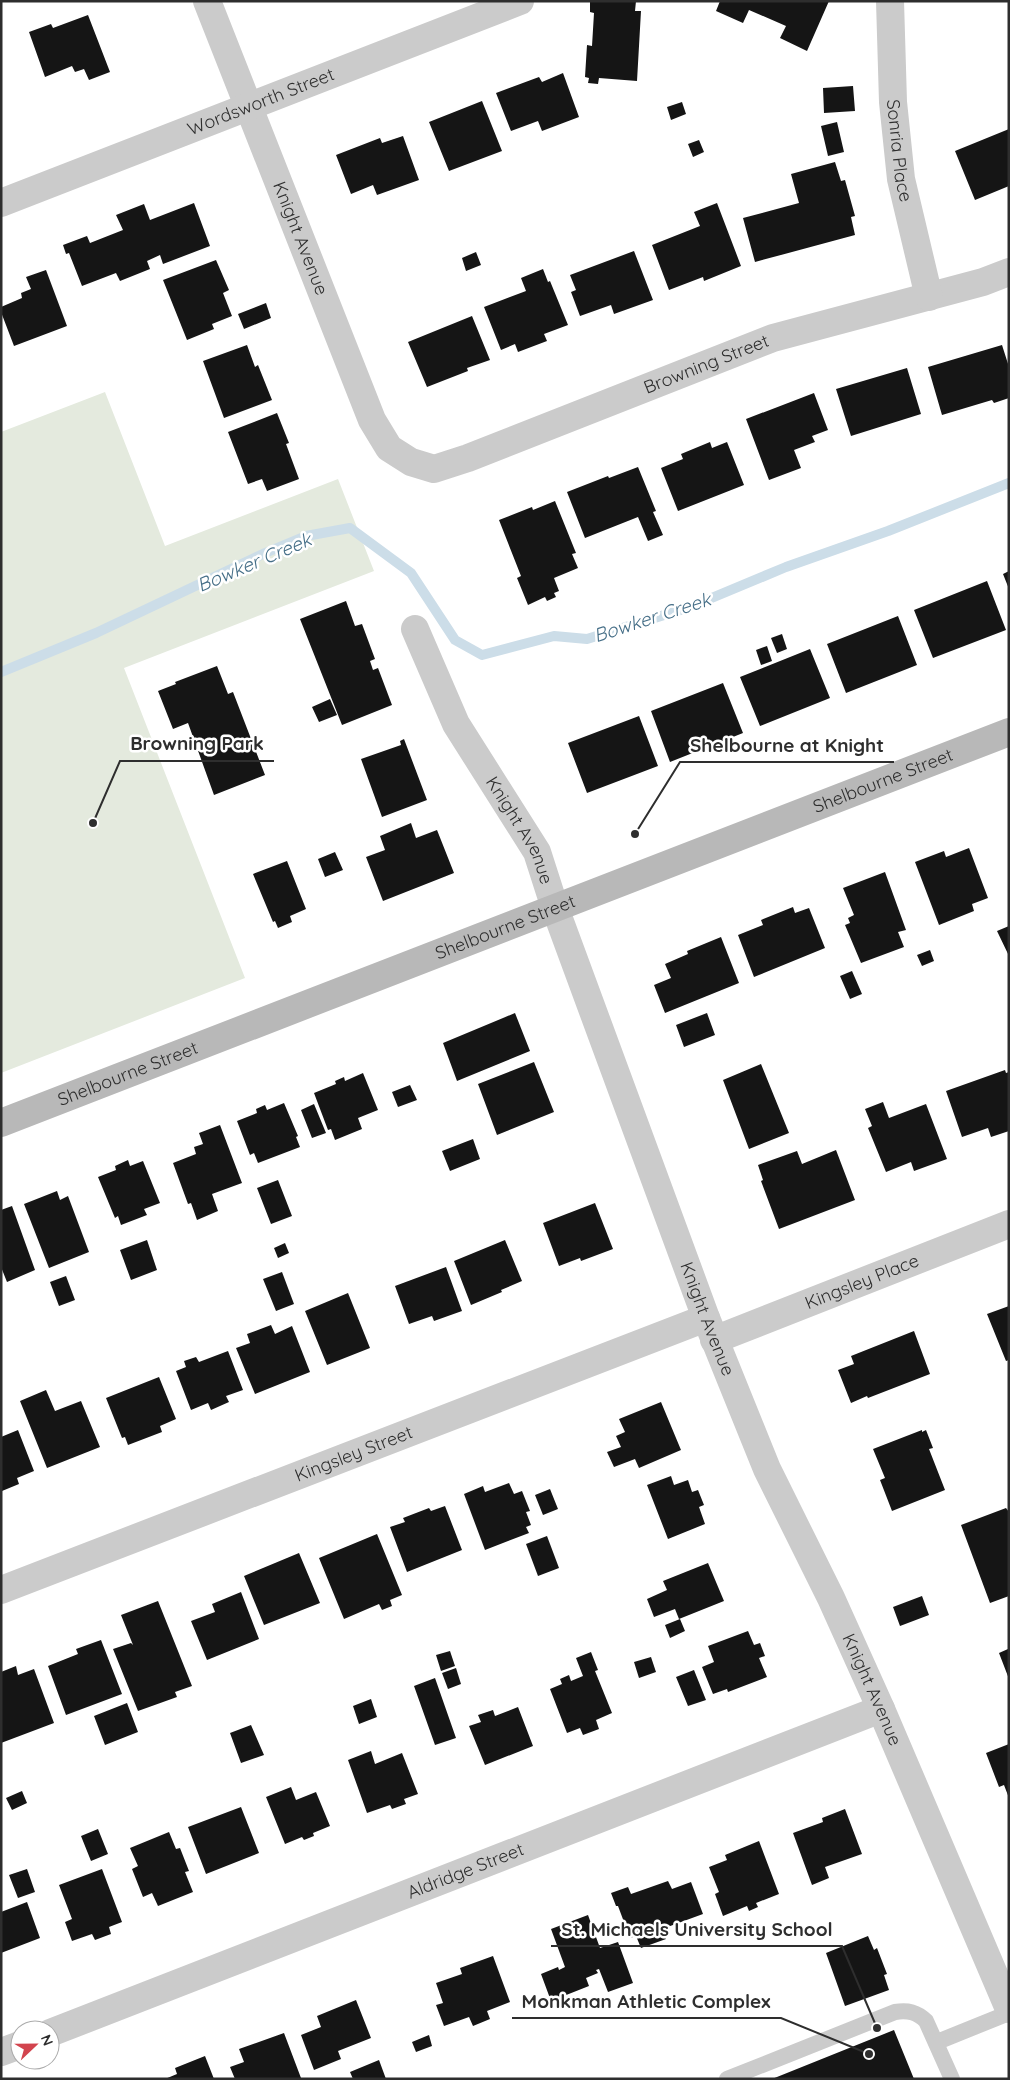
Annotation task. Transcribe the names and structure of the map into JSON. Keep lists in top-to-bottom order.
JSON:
{
  "streets": {
    "main road": ["Shelbourne Street"],
    "street": [
      "Wordsworth Street",
      "Sonria Place",
      "Knight Avenue",
      "Browning Street",
      "Kingsley Place",
      "Kingsley Street",
      "Aldridge Street"
    ]
  },
  "crossings": [
    ["Wordsworth Street", "Knight Avenue"],
    ["Sonria Place", "Browning Street"],
    ["Knight Avenue", "Browning Street"],
    ["Knight Avenue", "Shelbourne Street"],
    ["Knight Avenue", "Kingsley Place"],
    ["Knight Avenue", "Kingsley Street"],
    ["Knight Avenue", "Aldridge Street"],
    ["Kingsley Place", "Kingsley Street"]
  ],
  "water": ["Bowker Creek"],
  "places": [
    "Browning Park",
    "Shelbourne at Knight",
    "St. Michaels University School",
    "Monkman Athletic Complex"
  ],
  "north": "right"
}
